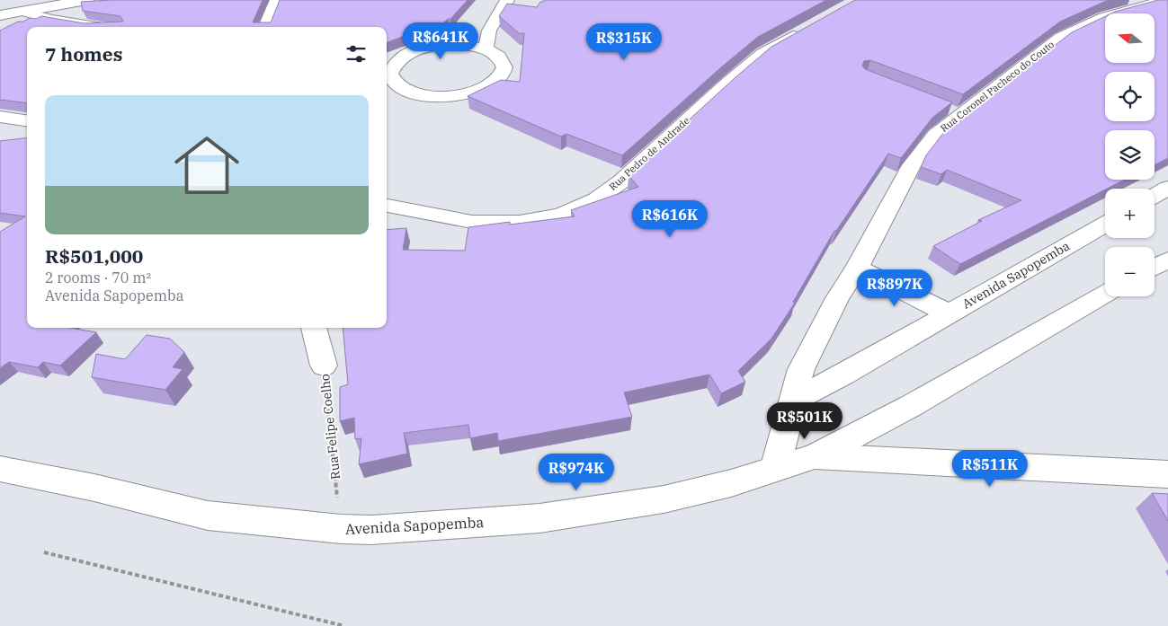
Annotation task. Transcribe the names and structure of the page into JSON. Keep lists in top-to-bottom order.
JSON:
{
  "streets": {
    "street": [
      "Rua Coronel Pacheco do Couto",
      "Rua Pedro de Andrade",
      "Avenida Sapopemba",
      "Rua Felipe Coelho"
    ]
  },
  "crossings": [
    ["Rua Coronel Pacheco do Couto", "Avenida Sapopemba"],
    ["Avenida Sapopemba", "Rua Felipe Coelho"]
  ],
  "north": "left",
  "page": {
    "map_buttons": ["+", "−"],
    "price": [
      "R$641K",
      "R$315K",
      "R$616K",
      "R$897K",
      "R$501K",
      "R$511K",
      "R$974K"
    ],
    "heading": "7 homes",
    "list": [
      {
        "name": "R$501,000",
        "note": "2 rooms · 70 m² · Avenida Sapopemba"
      }
    ]
  }
}
